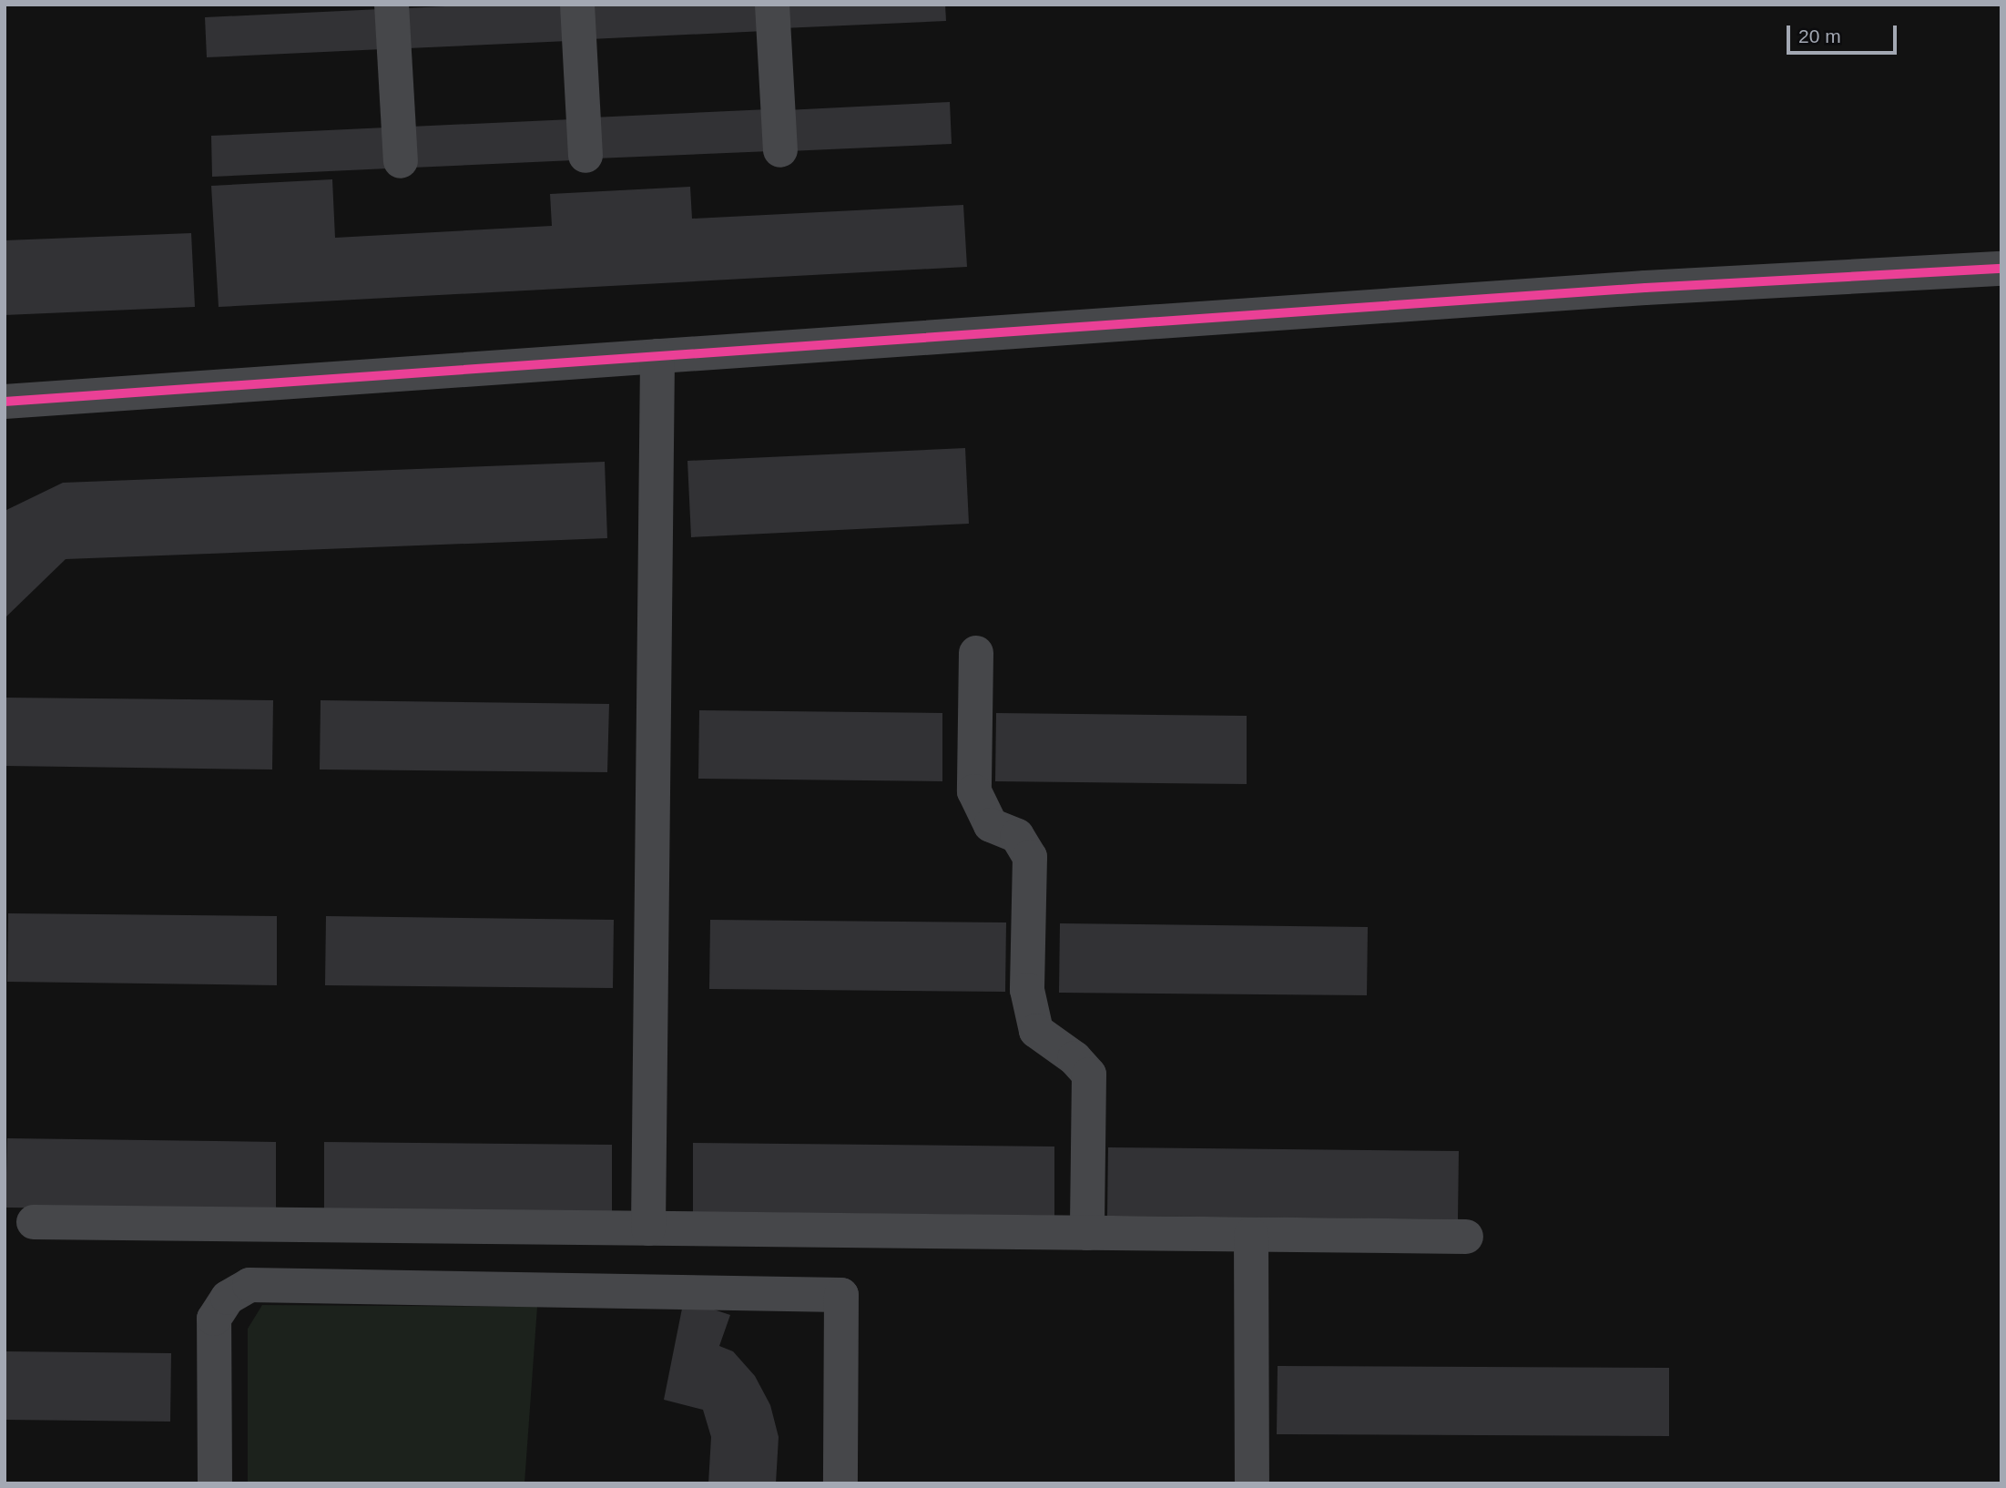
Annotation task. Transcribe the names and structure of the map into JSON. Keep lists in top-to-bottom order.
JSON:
{
  "scale_bar": "20 m"
}
